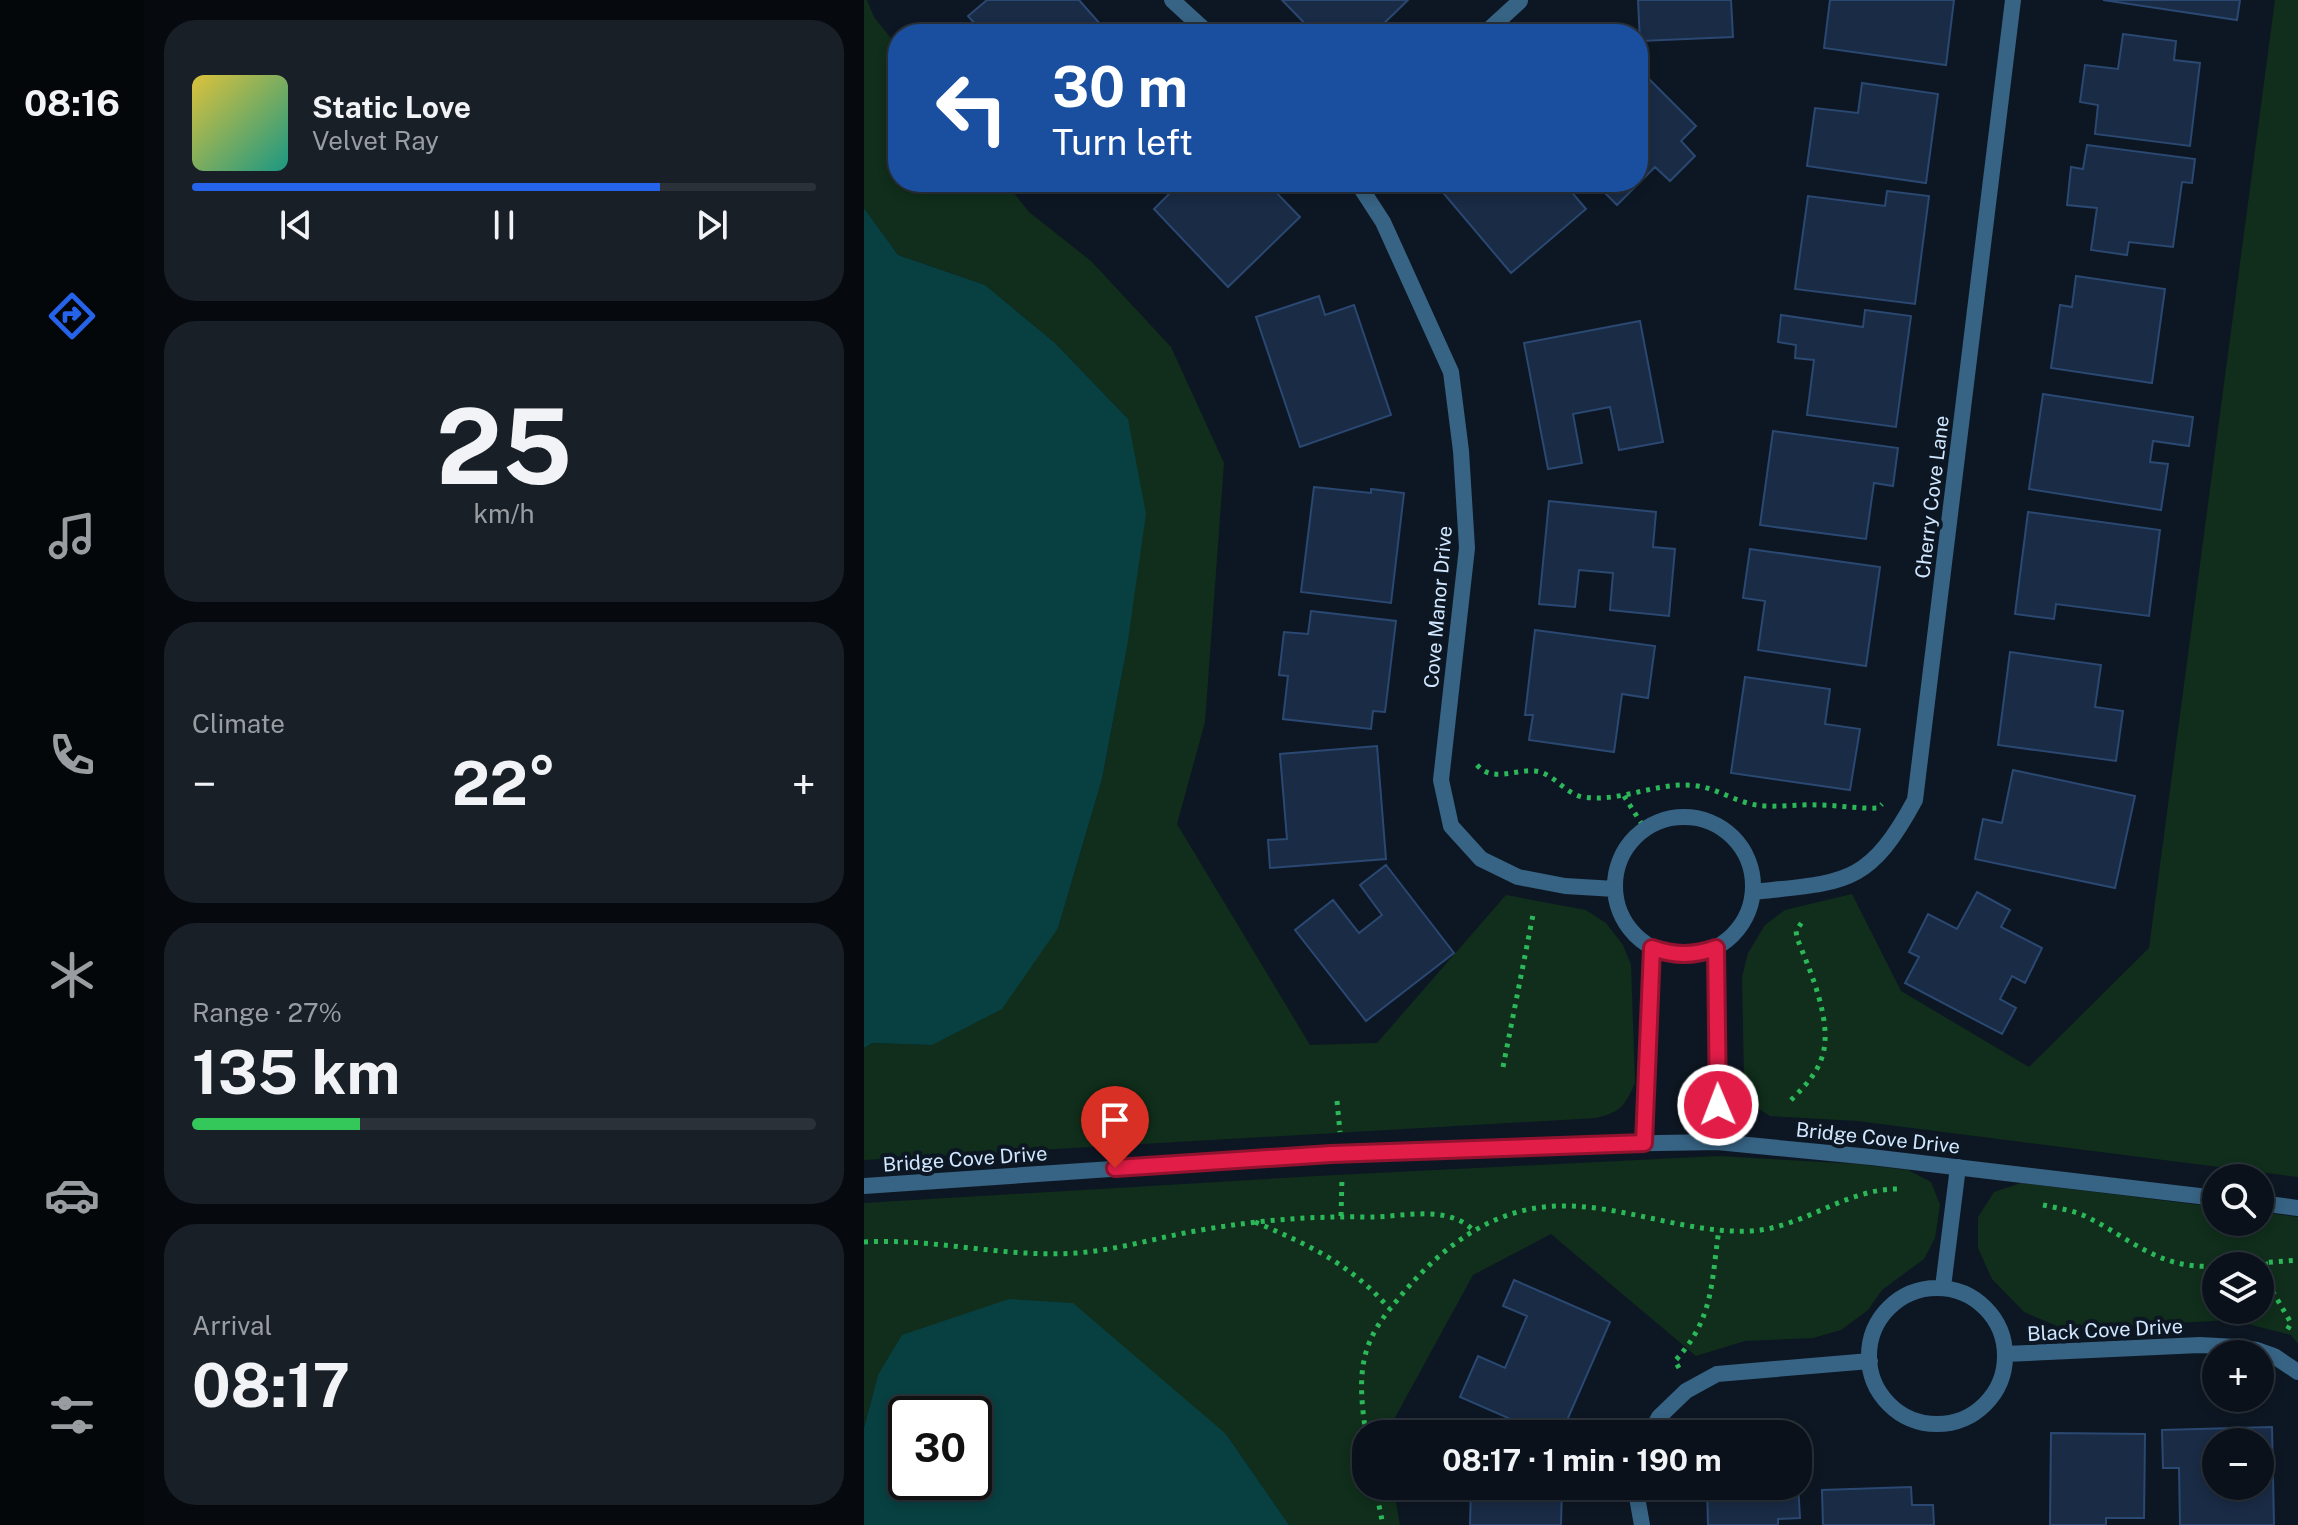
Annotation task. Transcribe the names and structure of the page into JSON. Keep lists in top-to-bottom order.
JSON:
{
  "streets": {
    "street": [
      "Cherry Cove Lane",
      "Cove Manor Drive",
      "Bridge Cove Drive",
      "Black Cove Drive"
    ]
  },
  "crossings": [
    ["Cherry Cove Lane", "Cove Manor Drive"]
  ],
  "page": {
    "tabs": "08:16",
    "turn": ["30 m", "Turn left"],
    "song": ["Static Love", "Velvet Ray"],
    "tile": [
      ["25", "km/h"],
      "Climate",
      ["Range · 27%", "135 km"],
      ["Arrival", "08:17"]
    ],
    "heat": ["−", "22°", "+"],
    "map_buttons": ["+", "−"],
    "limit": "30",
    "trip": "08:17 · 1 min · 190 m"
  }
}
